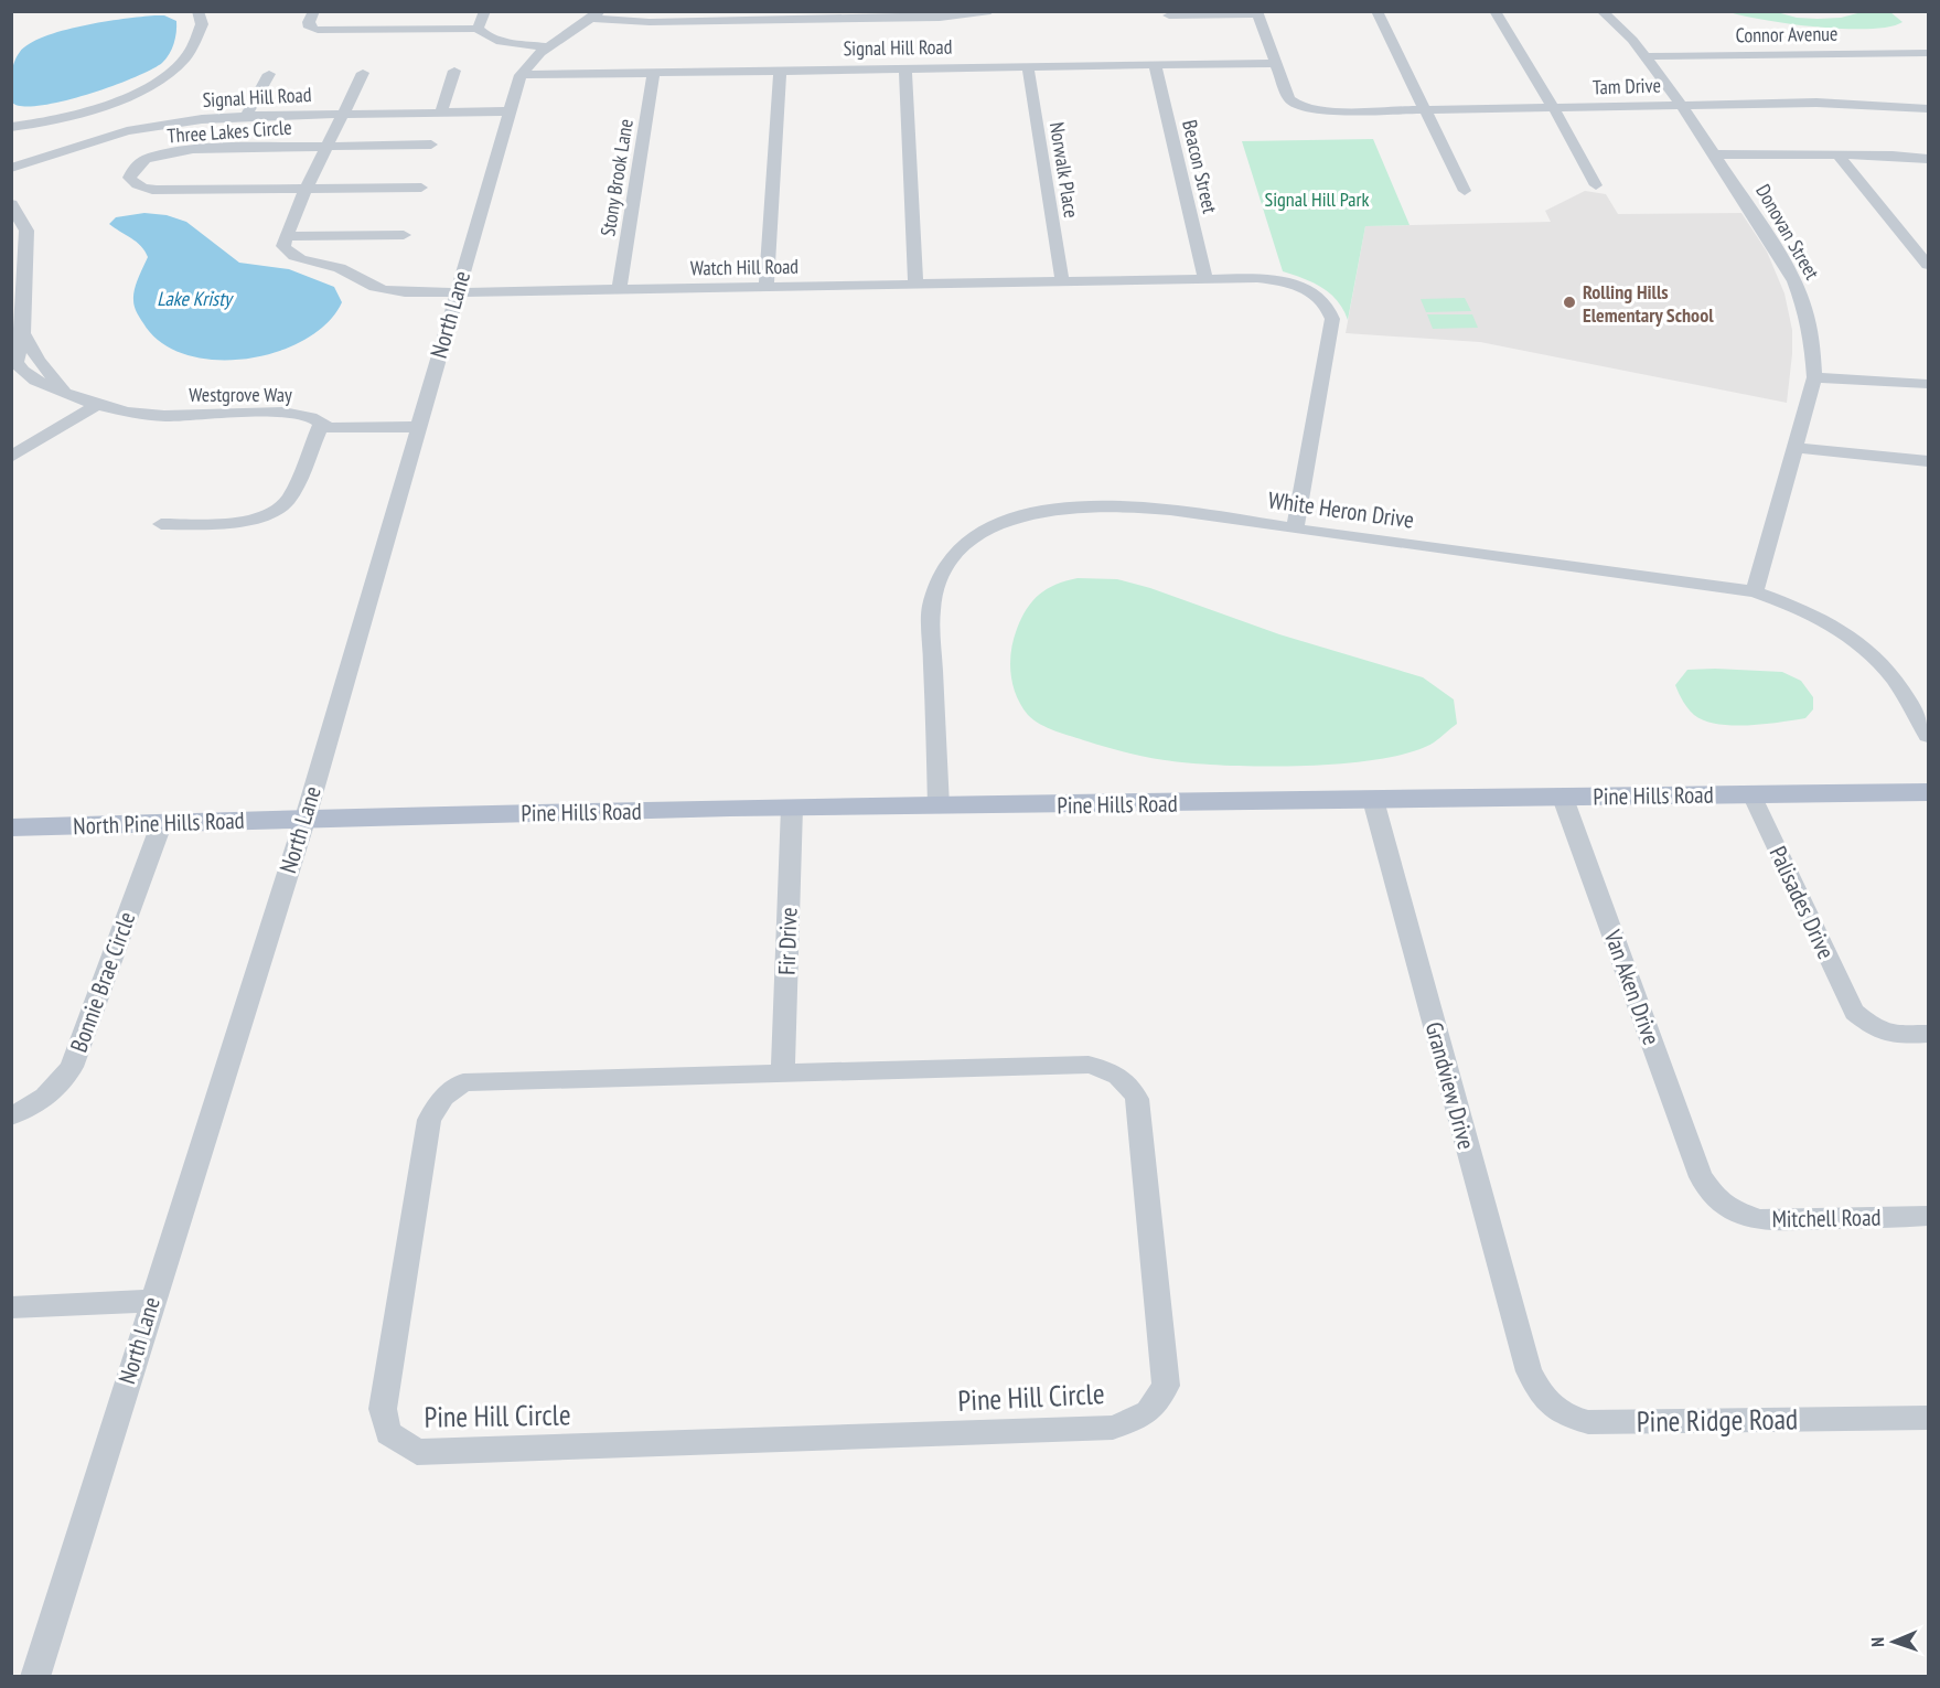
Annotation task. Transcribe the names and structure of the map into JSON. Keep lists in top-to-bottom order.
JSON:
{
  "streets": {
    "main road": ["Pine Hills Road", "North Pine Hills Road"],
    "street": [
      "Connor Avenue",
      "Signal Hill Road",
      "Tam Drive",
      "Three Lakes Circle",
      "Beacon Street",
      "Norwalk Place",
      "Stony Brook Lane",
      "Donovan Street",
      "Watch Hill Road",
      "North Lane",
      "Westgrove Way",
      "White Heron Drive",
      "Palisades Drive",
      "Fir Drive",
      "Bonnie Brae Circle",
      "Van Aken Drive",
      "Grandview Drive",
      "Mitchell Road",
      "Pine Hill Circle",
      "Pine Ridge Road"
    ]
  },
  "crossings": [
    ["Connor Avenue", "Donovan Street"],
    ["Signal Hill Road", "Tam Drive"],
    ["Signal Hill Road", "Beacon Street"],
    ["Signal Hill Road", "Norwalk Place"],
    ["Signal Hill Road", "Stony Brook Lane"],
    ["Signal Hill Road", "North Lane"],
    ["Tam Drive", "Donovan Street"],
    ["Beacon Street", "Watch Hill Road"],
    ["Norwalk Place", "Watch Hill Road"],
    ["Stony Brook Lane", "Watch Hill Road"],
    ["Donovan Street", "White Heron Drive"],
    ["Watch Hill Road", "North Lane"],
    ["Watch Hill Road", "White Heron Drive"],
    ["North Lane", "Westgrove Way"],
    ["North Lane", "Pine Hills Road"],
    ["North Lane", "North Pine Hills Road"],
    ["White Heron Drive", "Pine Hills Road"],
    ["Pine Hills Road", "North Pine Hills Road"],
    ["Pine Hills Road", "Palisades Drive"],
    ["Pine Hills Road", "Fir Drive"],
    ["Pine Hills Road", "Van Aken Drive"],
    ["Pine Hills Road", "Grandview Drive"],
    ["North Pine Hills Road", "Bonnie Brae Circle"],
    ["Fir Drive", "Pine Hill Circle"],
    ["Van Aken Drive", "Mitchell Road"],
    ["Grandview Drive", "Pine Ridge Road"]
  ],
  "water": ["Lake Kristy"],
  "parks": ["Signal Hill Park"],
  "places": ["Rolling Hills Elementary School"],
  "north": "left"
}
